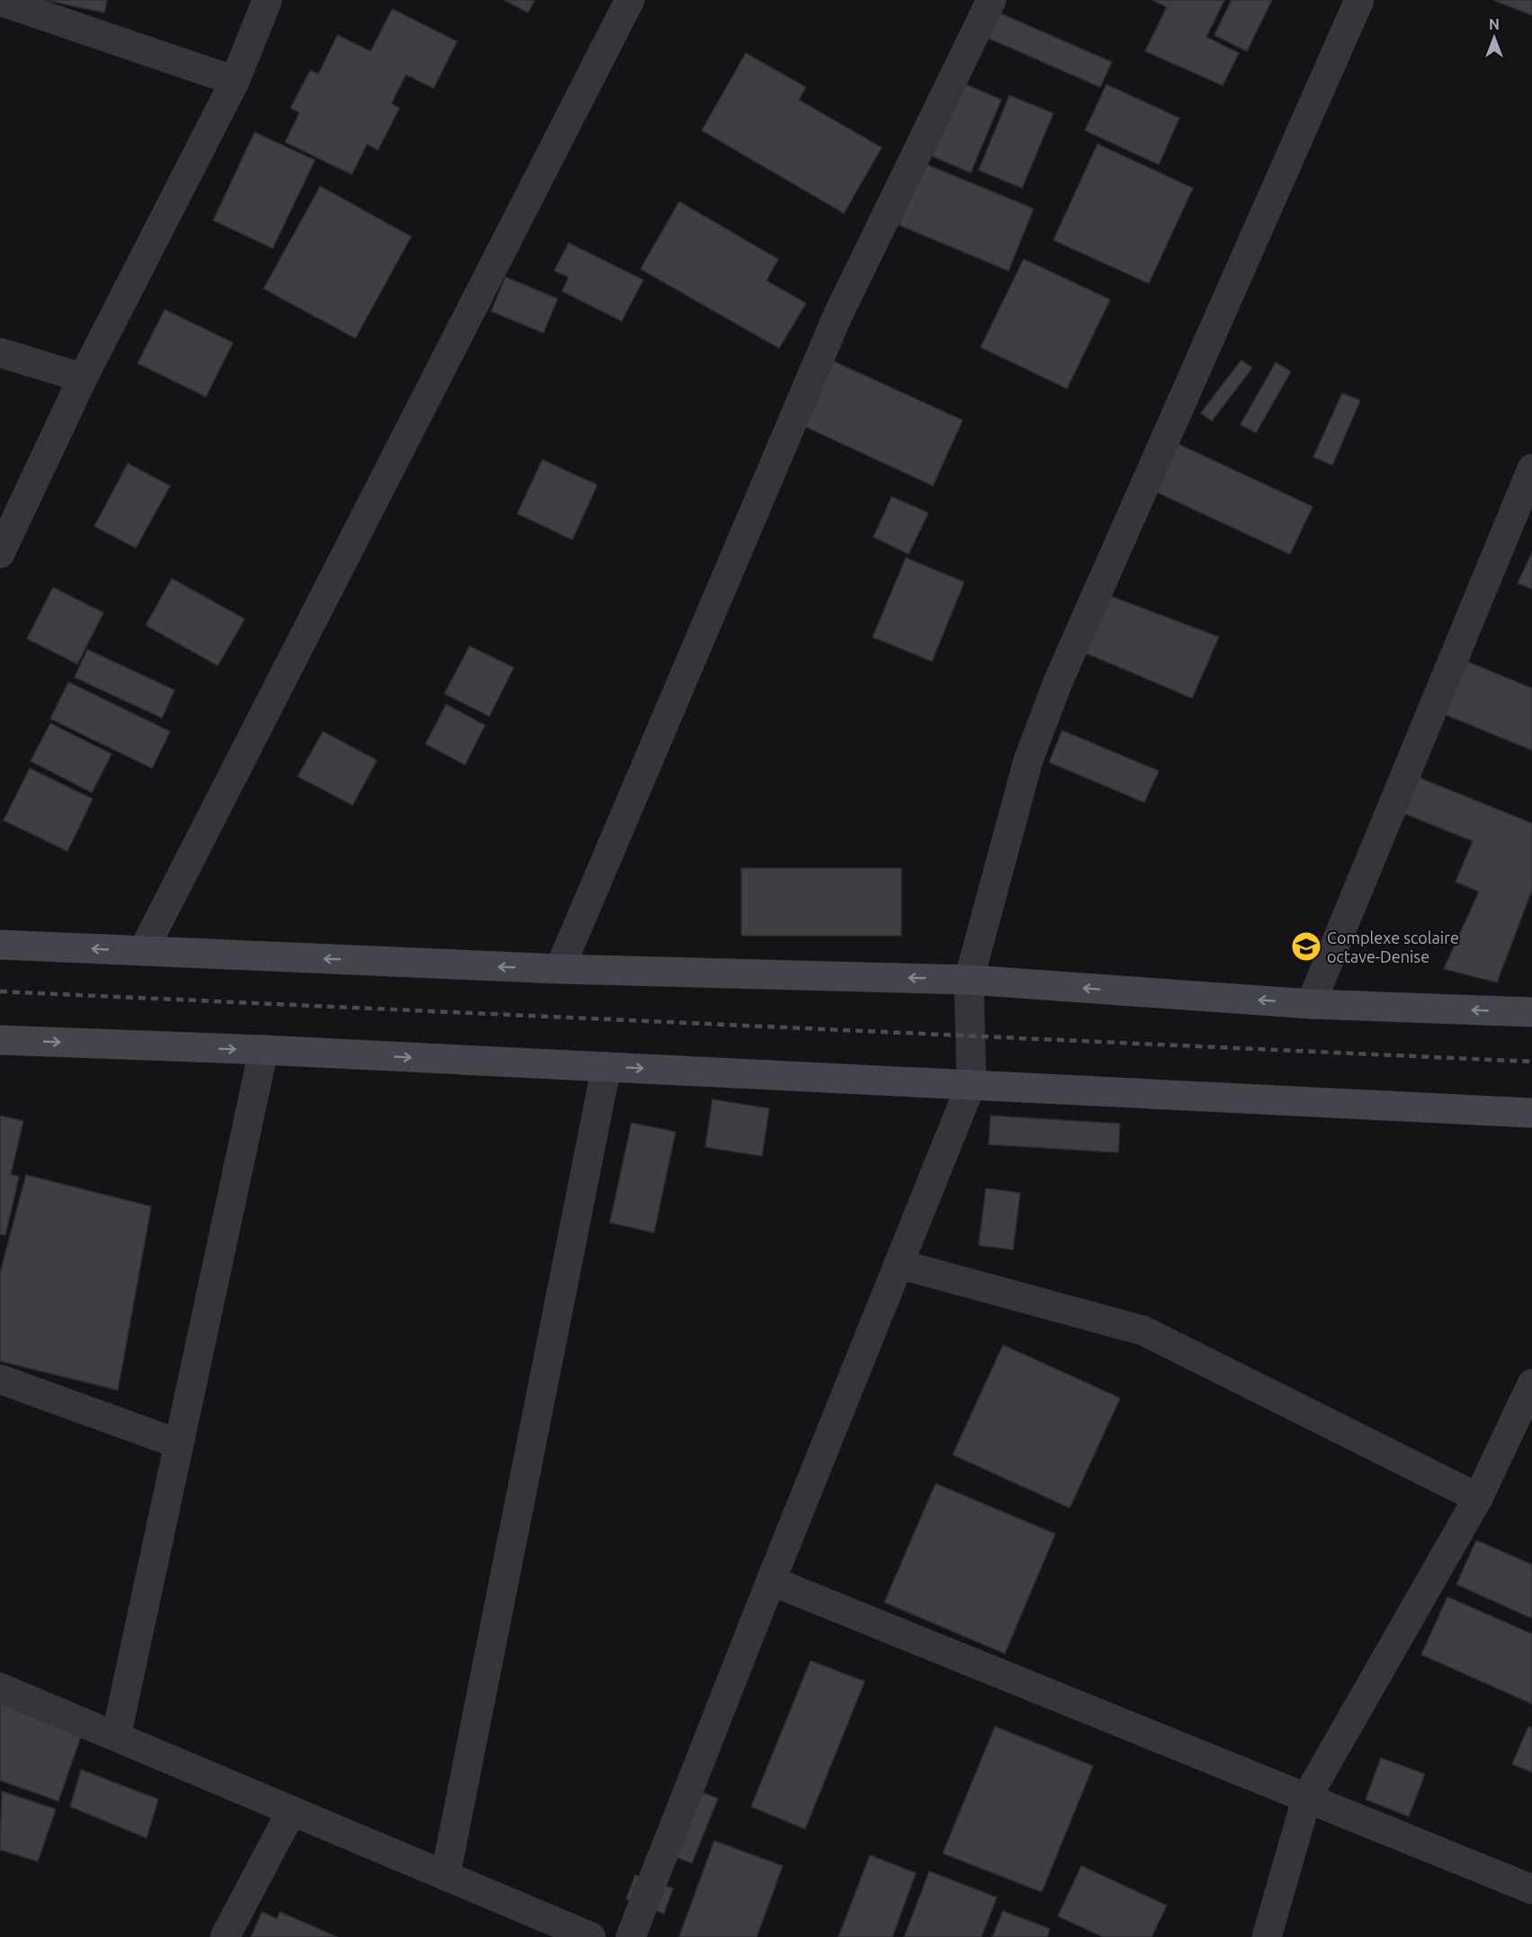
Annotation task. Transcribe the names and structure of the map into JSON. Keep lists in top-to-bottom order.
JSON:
{
  "places": {
    "school or university": ["Complexe scolaire octave-Denise"]
  },
  "north": "top"
}
